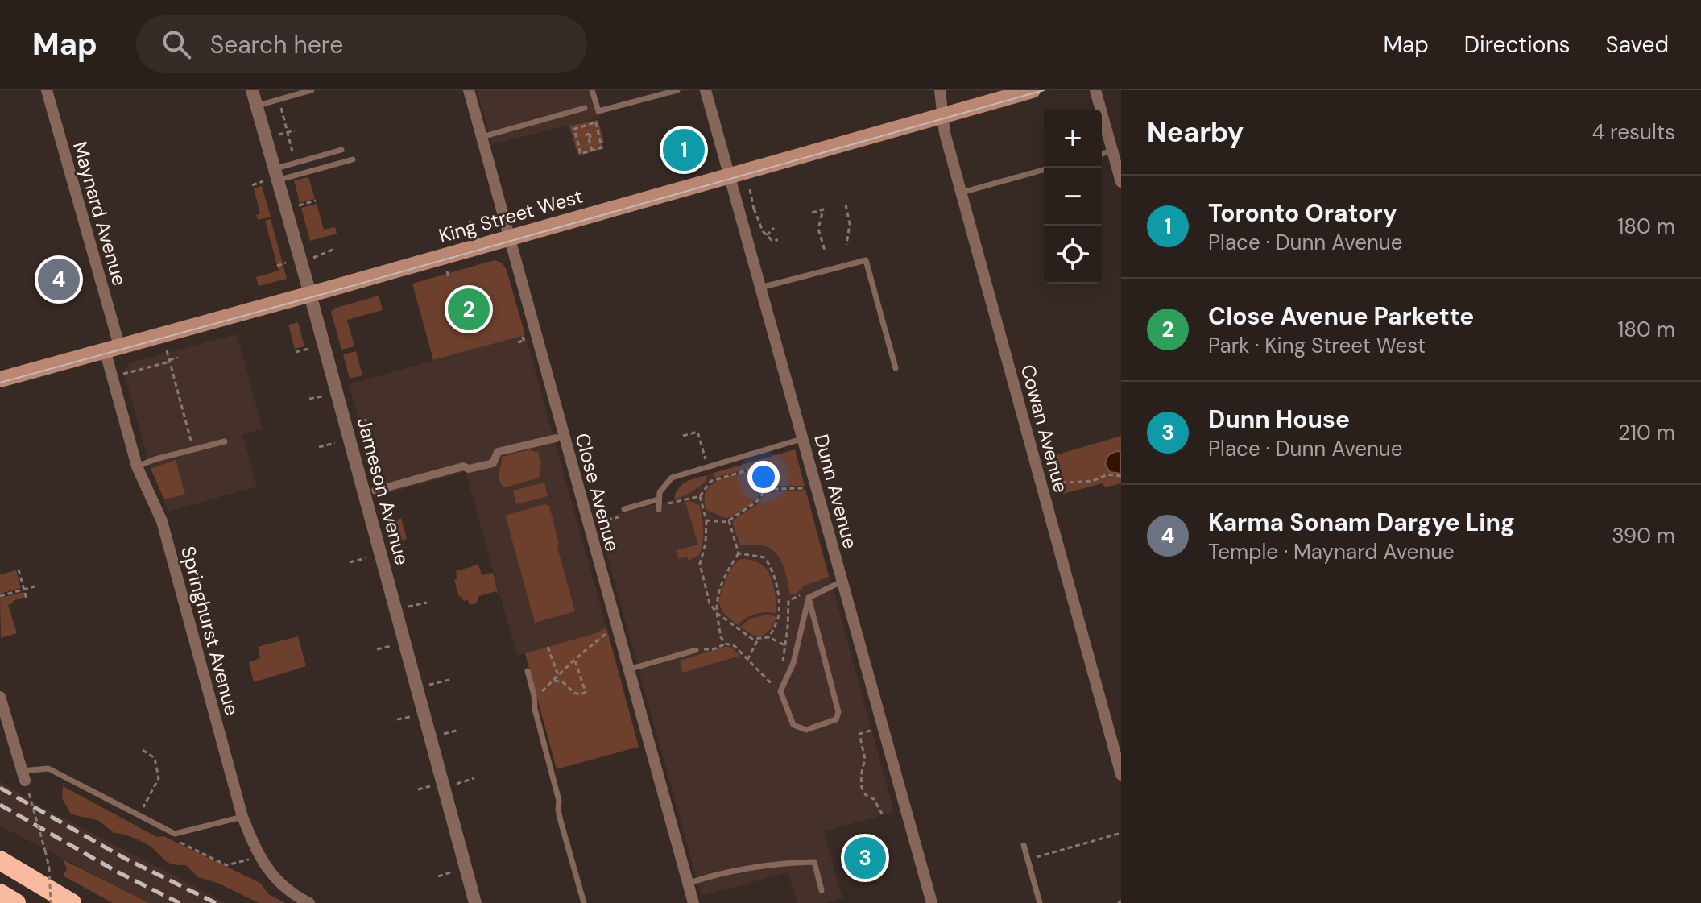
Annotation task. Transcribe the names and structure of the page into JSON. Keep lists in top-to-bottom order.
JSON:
{
  "streets": {
    "main road": ["King Street West"],
    "street": [
      "Maynard Avenue",
      "Cowan Avenue",
      "Jameson Avenue",
      "Dunn Avenue",
      "Close Avenue",
      "Springhurst Avenue"
    ]
  },
  "crossings": [
    ["Maynard Avenue", "King Street West"],
    ["Maynard Avenue", "Springhurst Avenue"],
    ["King Street West", "Cowan Avenue"],
    ["King Street West", "Jameson Avenue"],
    ["King Street West", "Dunn Avenue"],
    ["King Street West", "Close Avenue"],
    ["King Street West", "Springhurst Avenue"]
  ],
  "page": {
    "header": "Map",
    "search": "Search here",
    "nav": ["Map", "Directions", "Saved"],
    "heading": ["Nearby", "4 results"],
    "map_buttons": ["+", "−"],
    "pins": [
      "1",
      "4",
      "2",
      "3"
    ],
    "list": [
      {
        "mark": "1",
        "name": "Toronto Oratory",
        "note": "Place · Dunn Avenue",
        "value": "180 m"
      },
      {
        "mark": "2",
        "name": "Close Avenue Parkette",
        "note": "Park · King Street West",
        "value": "180 m"
      },
      {
        "mark": "3",
        "name": "Dunn House",
        "note": "Place · Dunn Avenue",
        "value": "210 m"
      },
      {
        "mark": "4",
        "name": "Karma Sonam Dargye Ling",
        "note": "Temple · Maynard Avenue",
        "value": "390 m"
      }
    ]
  }
}
